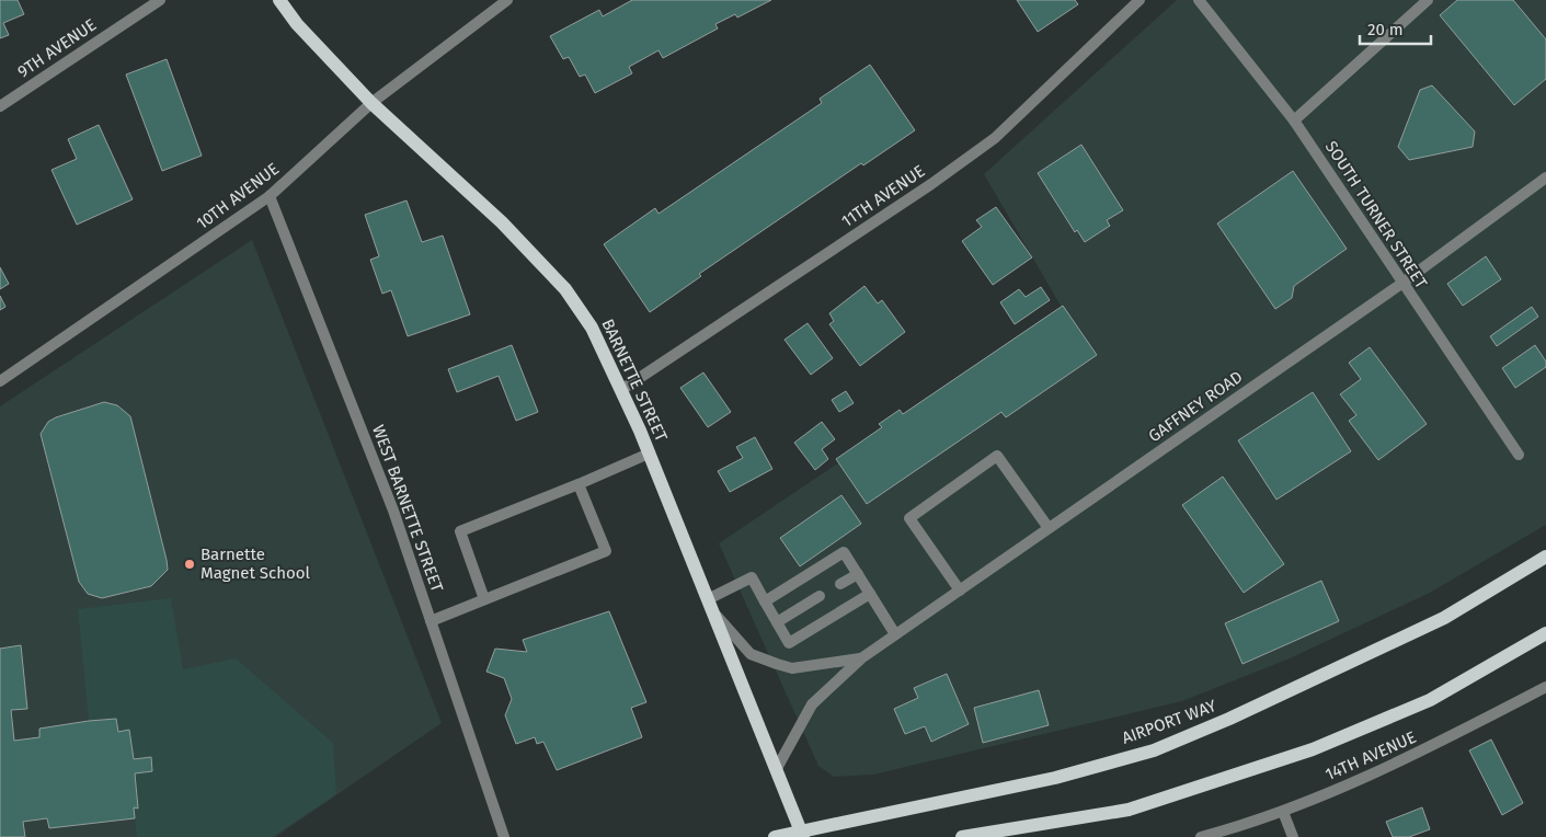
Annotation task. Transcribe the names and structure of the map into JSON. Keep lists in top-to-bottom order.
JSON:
{
  "streets": {
    "main road": ["BARNETTE STREET", "AIRPORT WAY"],
    "street": [
      "9TH AVENUE",
      "10TH AVENUE",
      "11TH AVENUE",
      "SOUTH TURNER STREET",
      "GAFFNEY ROAD",
      "WEST BARNETTE STREET",
      "14TH AVENUE"
    ]
  },
  "crossings": [
    ["10TH AVENUE", "BARNETTE STREET"],
    ["10TH AVENUE", "WEST BARNETTE STREET"],
    ["11TH AVENUE", "BARNETTE STREET"],
    ["SOUTH TURNER STREET", "GAFFNEY ROAD"],
    ["BARNETTE STREET", "GAFFNEY ROAD"],
    ["BARNETTE STREET", "AIRPORT WAY"]
  ],
  "places": ["Barnette Magnet School"],
  "scale_bar": "20 m"
}
